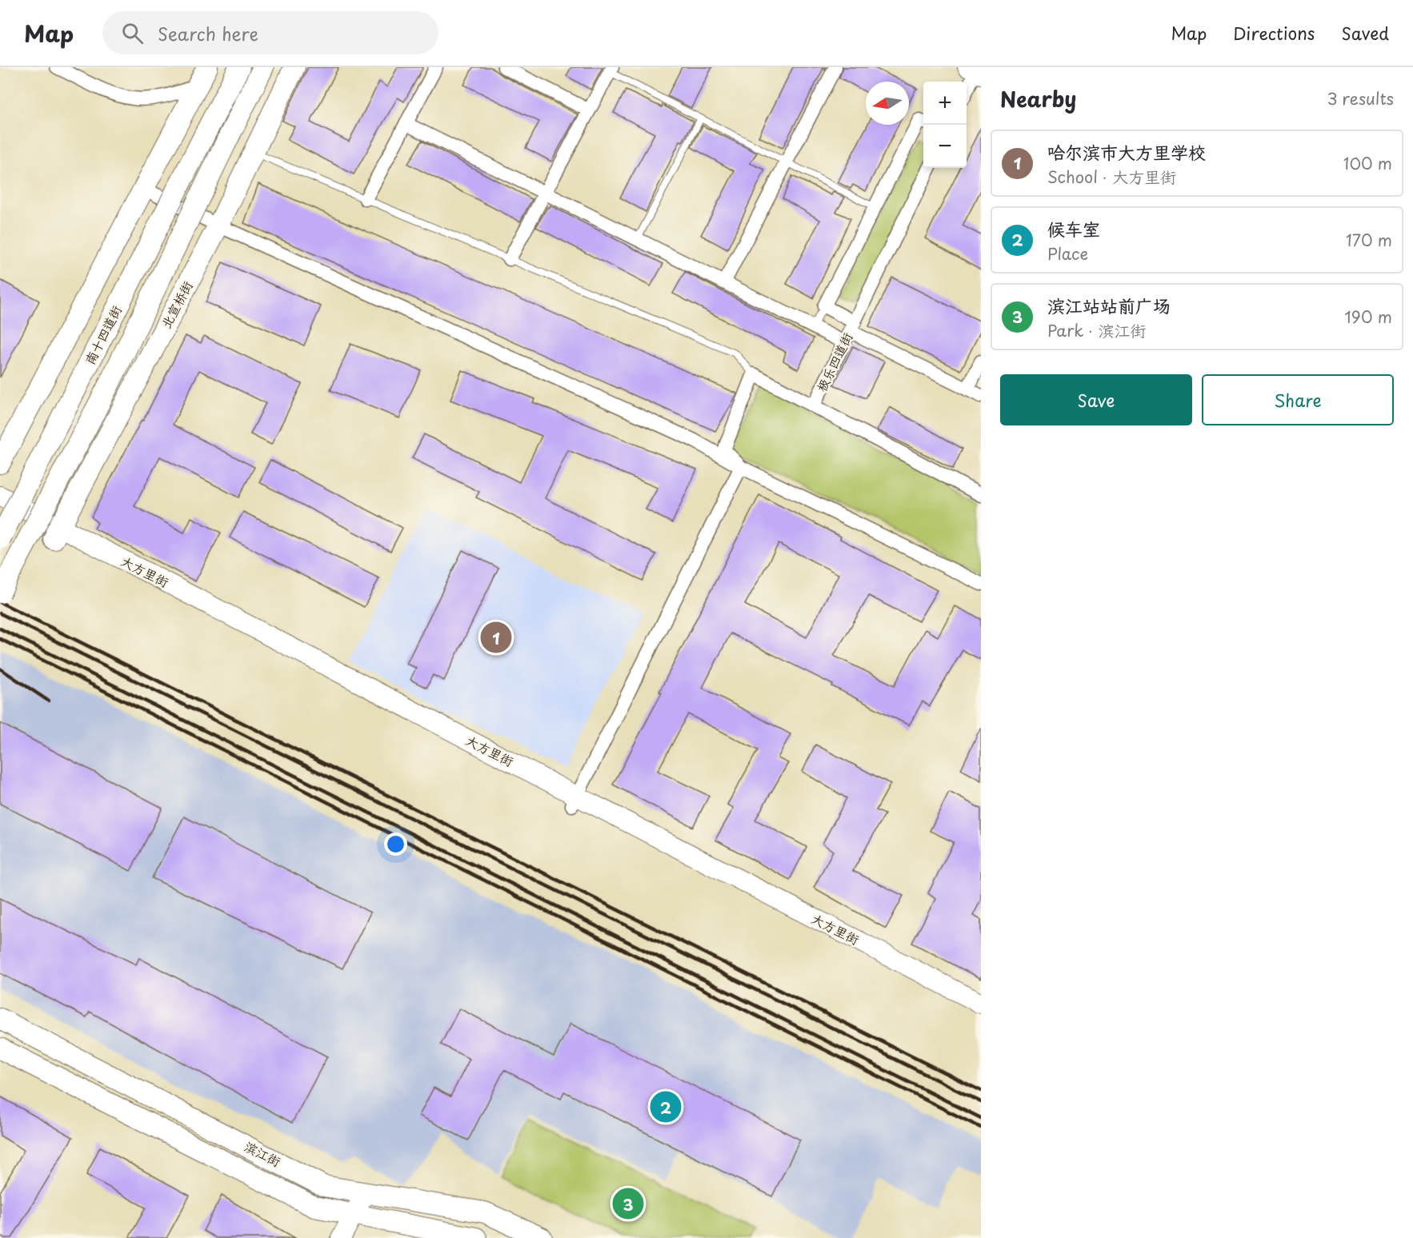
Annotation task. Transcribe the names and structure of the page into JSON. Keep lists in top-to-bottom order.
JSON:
{
  "streets": {
    "main road": [
      "北宣桥街",
      "南十四道街",
      "大方里街",
      "滨江街"
    ],
    "street": ["极乐四道街"]
  },
  "crossings": [
    ["北宣桥街", "大方里街"]
  ],
  "north": "left",
  "page": {
    "header": "Map",
    "search": "Search here",
    "nav": ["Map", "Directions", "Saved"],
    "heading": ["Nearby", "3 results"],
    "map_buttons": ["+", "−"],
    "list": [
      {
        "mark": "1",
        "name": "哈尔滨市大方里学校",
        "note": "School · 大方里街",
        "value": "100 m"
      },
      {
        "mark": "2",
        "name": "候车室",
        "note": "Place",
        "value": "170 m"
      },
      {
        "mark": "3",
        "name": "滨江站站前广场",
        "note": "Park · 滨江街",
        "value": "190 m"
      }
    ],
    "buttons": ["Save", "Share"],
    "pins": ["1", "2", "3"]
  }
}
